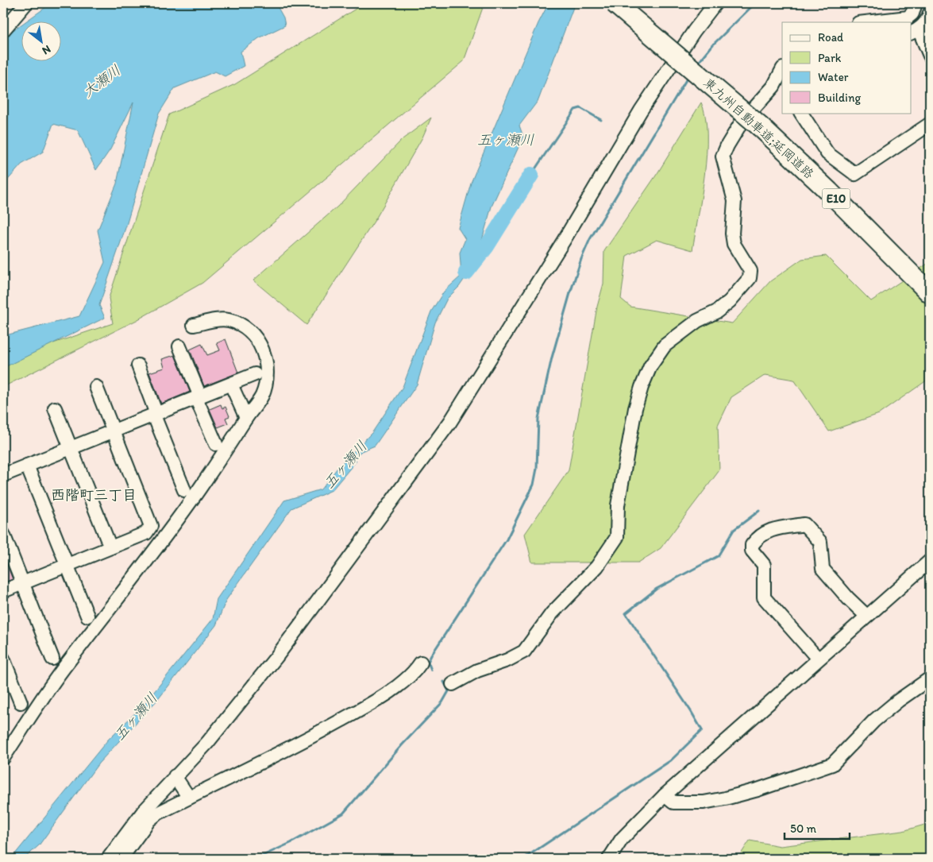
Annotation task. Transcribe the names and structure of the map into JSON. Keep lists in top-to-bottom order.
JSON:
{
  "streets": {
    "highway": ["東九州自動車道;延岡道路", "E10"]
  },
  "districts": ["西階町三丁目"],
  "water": ["大瀬川", "五ヶ瀬川"],
  "legend": [
    "Road",
    "Park",
    "Water",
    "Building"
  ],
  "scale_bar": "50 m",
  "north": "bottom right"
}
